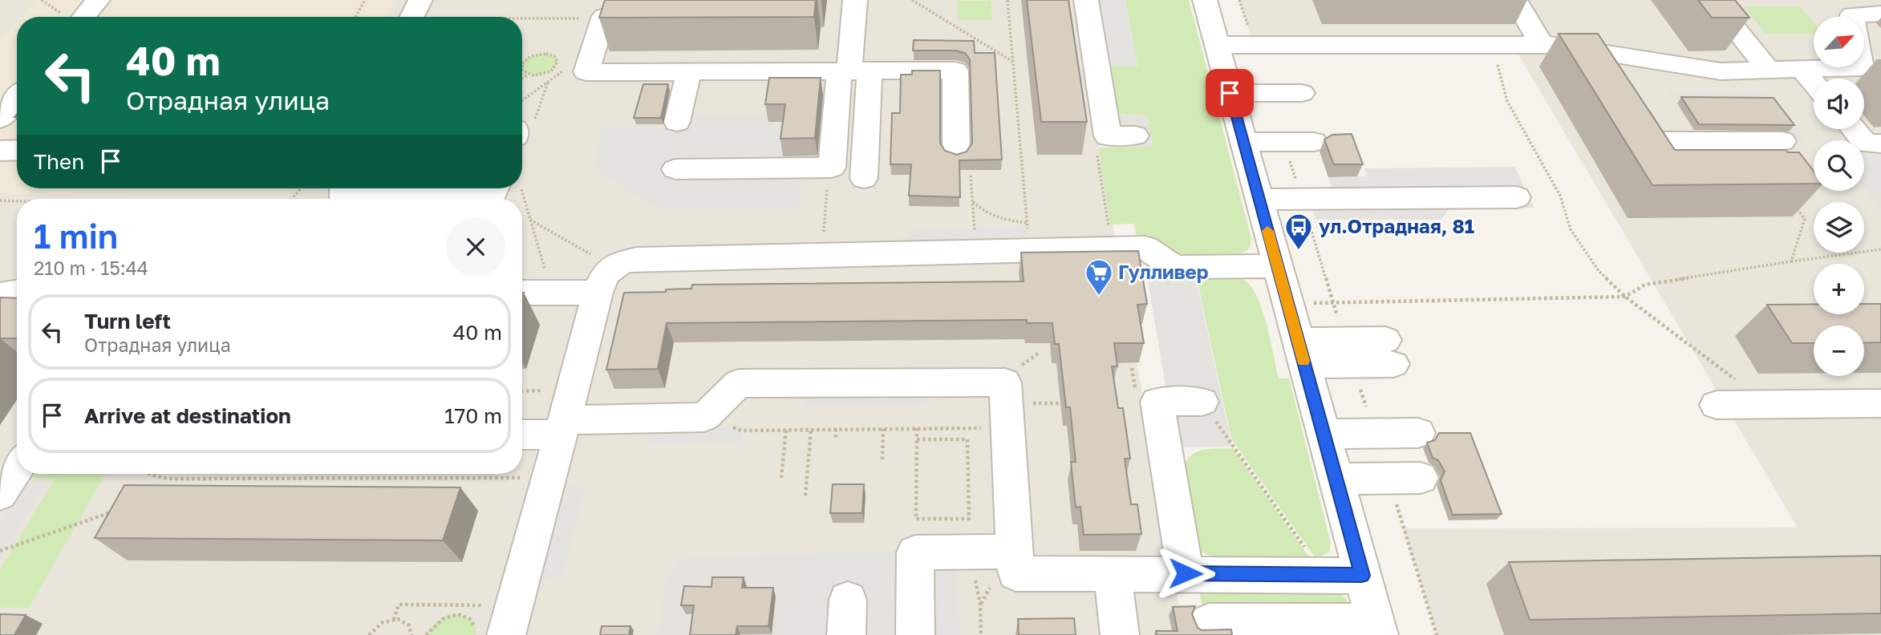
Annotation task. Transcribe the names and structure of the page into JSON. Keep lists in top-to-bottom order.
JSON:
{
  "places": {
    "bus stop": ["ул.Отрадная, 81"],
    "supermarket": ["Гулливер"]
  },
  "north": "top right",
  "page": {
    "map_buttons": ["+", "−"],
    "turn": ["40 m", "Отрадная улица"],
    "then": "Then",
    "heading": ["1 min", "210 m · 15:44"],
    "list": [
      {
        "name": "Turn left",
        "note": "Отрадная улица",
        "value": "40 m"
      },
      {
        "name": "Arrive at destination",
        "value": "170 m"
      }
    ]
  }
}
